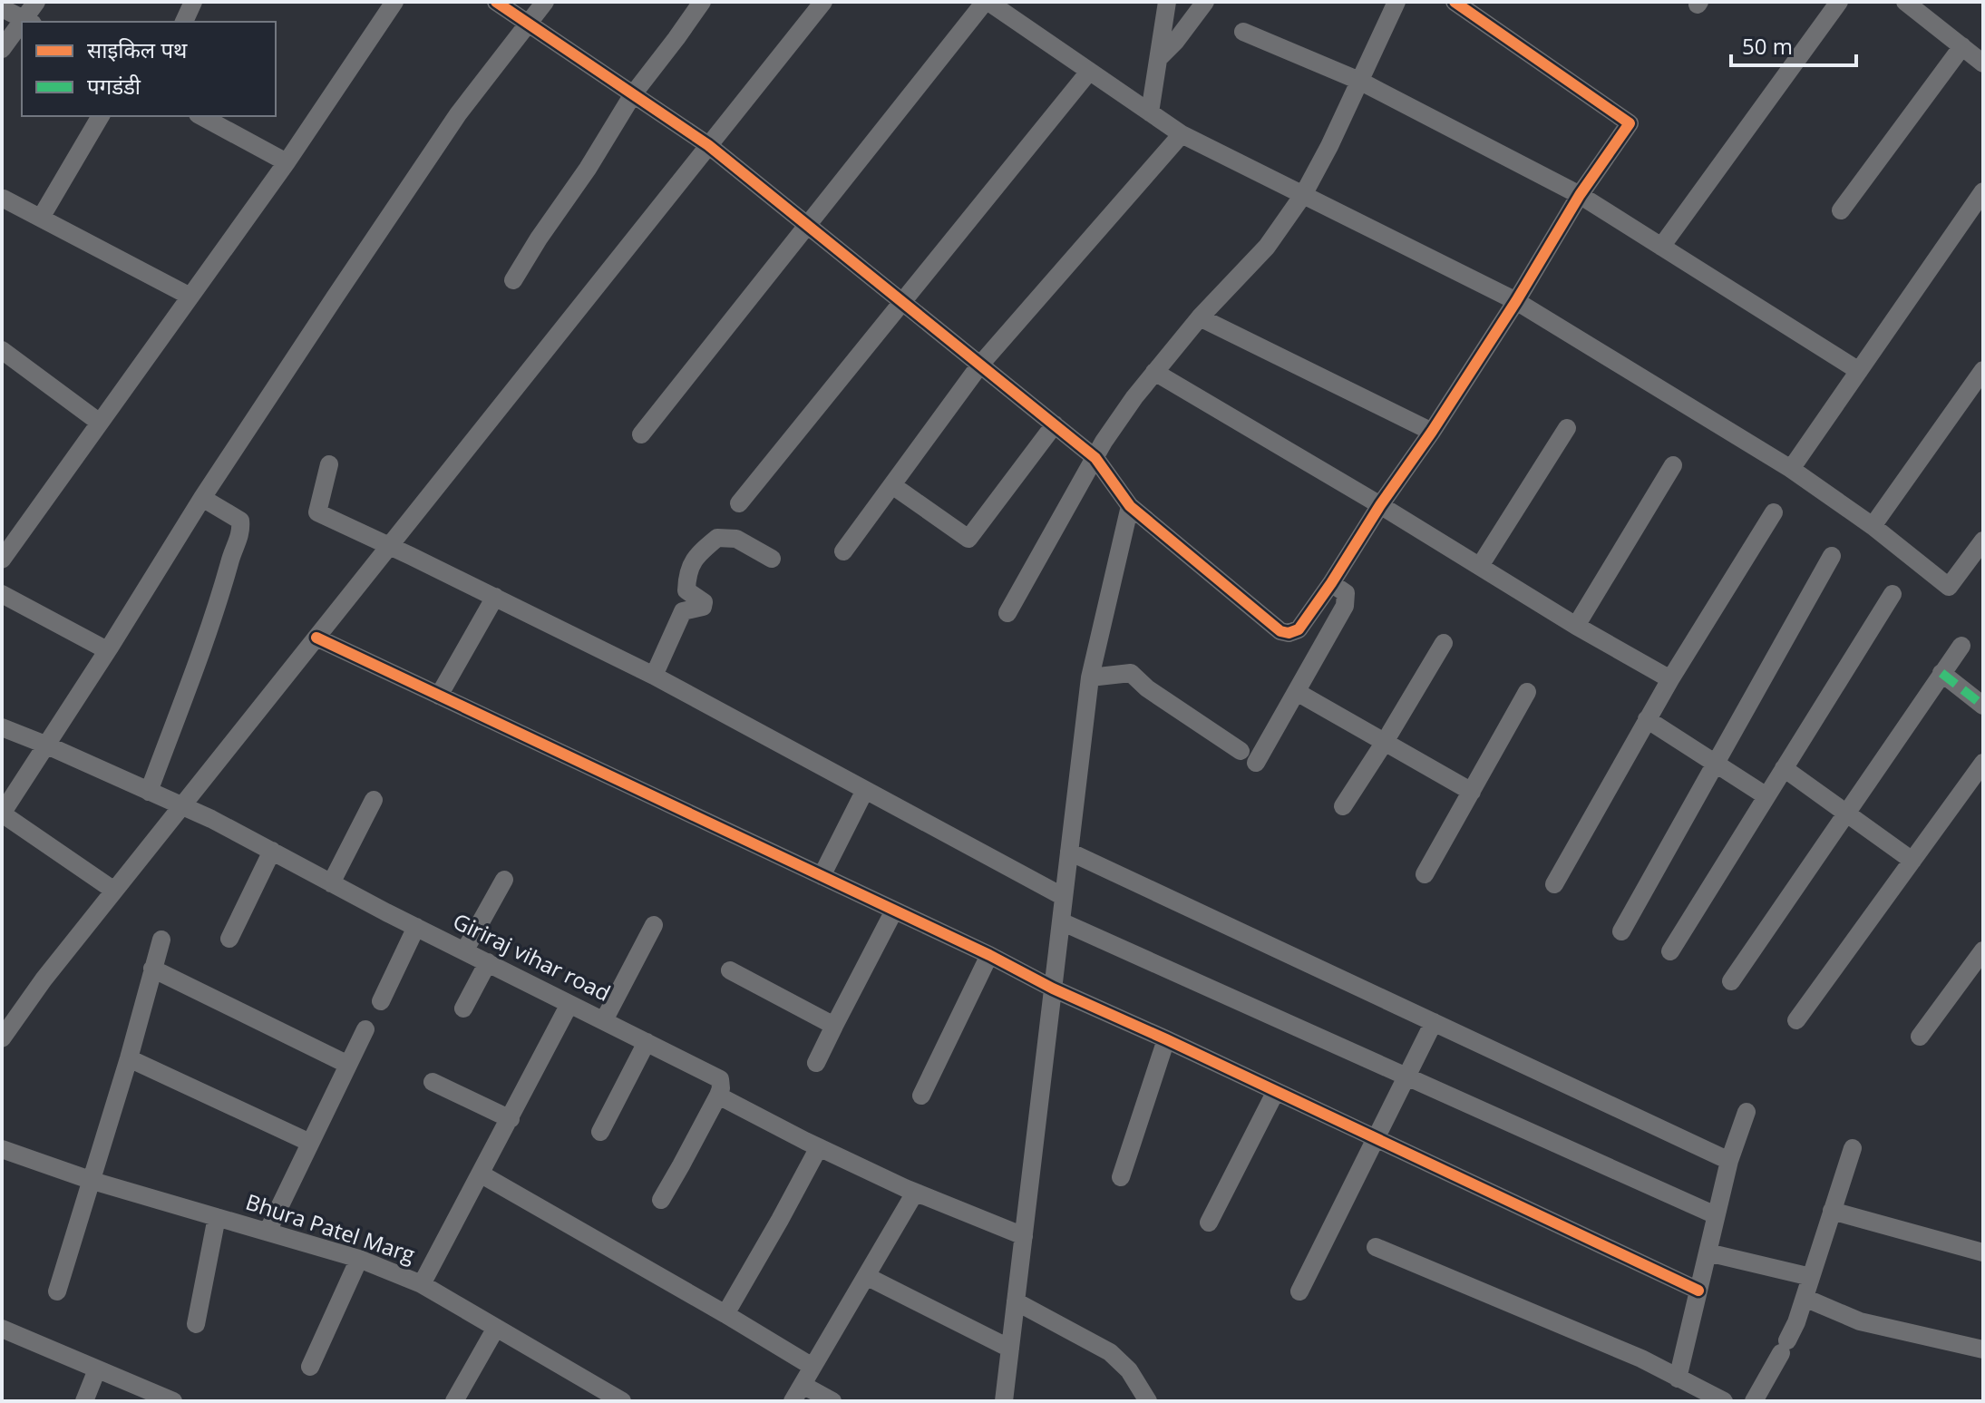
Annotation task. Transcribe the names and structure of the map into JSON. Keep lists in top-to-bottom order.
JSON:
{
  "streets": {
    "street": ["Giriraj vihar road", "Bhura Patel Marg"]
  },
  "legend": ["साइकिल पथ", "पगडंडी"],
  "scale_bar": "50 m"
}
